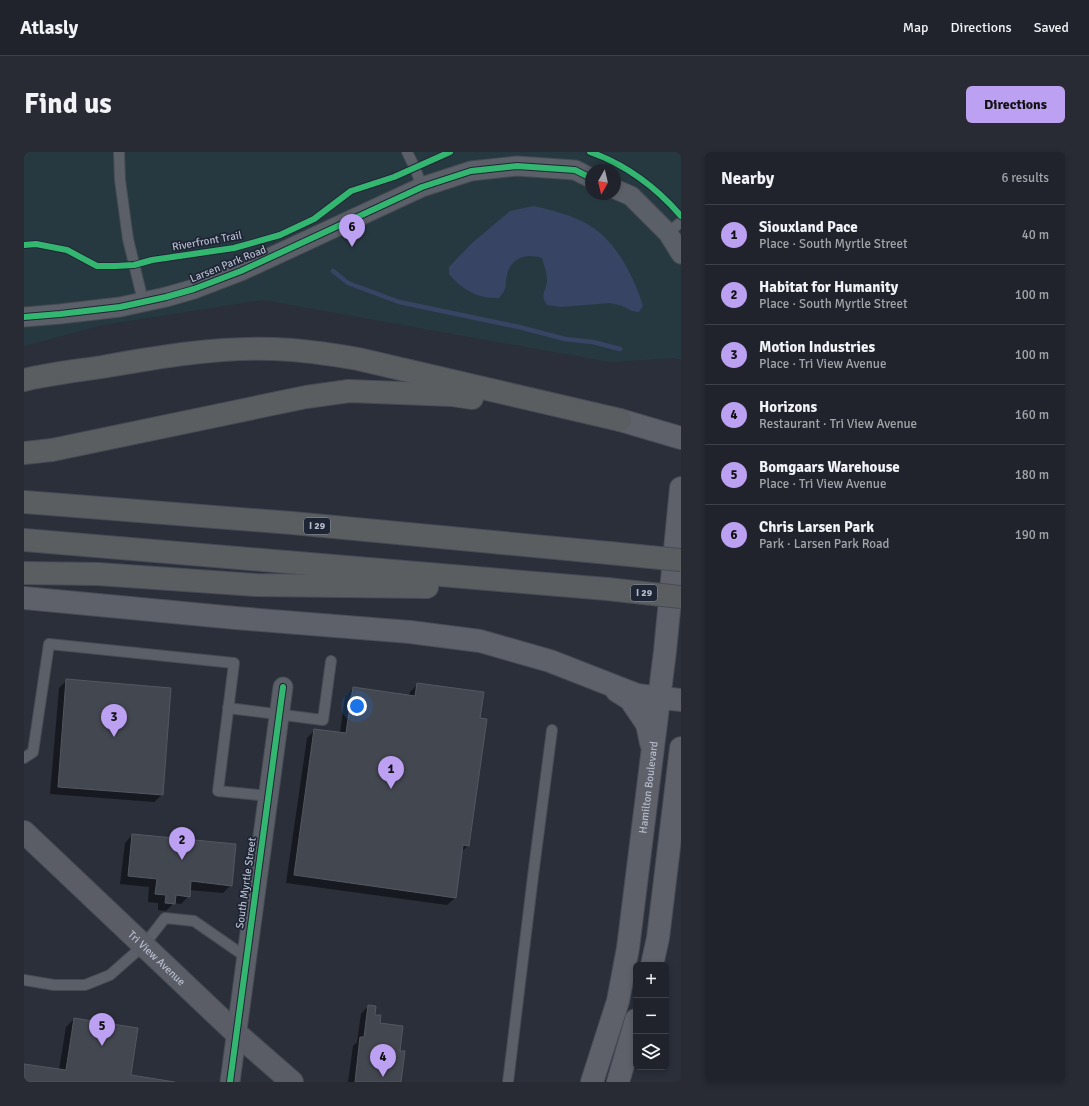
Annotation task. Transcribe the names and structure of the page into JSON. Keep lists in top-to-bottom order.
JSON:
{
  "streets": {
    "highway": ["I 29"],
    "main road": ["Hamilton Boulevard"],
    "street": ["Larsen Park Road", "South Myrtle Street", "Tri View Avenue"],
    "cycle path": ["Riverfront Trail"]
  },
  "crossings": [
    ["South Myrtle Street", "Tri View Avenue"]
  ],
  "north": "bottom",
  "page": {
    "header": "Atlasly",
    "nav": ["Map", "Directions", "Saved"],
    "buttons": "Directions",
    "title": "Find us",
    "heading": ["Nearby", "6 results"],
    "list": [
      {
        "mark": "1",
        "name": "Siouxland Pace",
        "note": "Place · South Myrtle Street",
        "value": "40 m"
      },
      {
        "mark": "2",
        "name": "Habitat for Humanity",
        "note": "Place · South Myrtle Street",
        "value": "100 m"
      },
      {
        "mark": "3",
        "name": "Motion Industries",
        "note": "Place · Tri View Avenue",
        "value": "100 m"
      },
      {
        "mark": "4",
        "name": "Horizons",
        "note": "Restaurant · Tri View Avenue",
        "value": "160 m"
      },
      {
        "mark": "5",
        "name": "Bomgaars Warehouse",
        "note": "Place · Tri View Avenue",
        "value": "180 m"
      },
      {
        "mark": "6",
        "name": "Chris Larsen Park",
        "note": "Park · Larsen Park Road",
        "value": "190 m"
      }
    ],
    "pins": [
      "6",
      "3",
      "1",
      "2",
      "5",
      "4"
    ],
    "map_buttons": ["+", "−"]
  }
}
